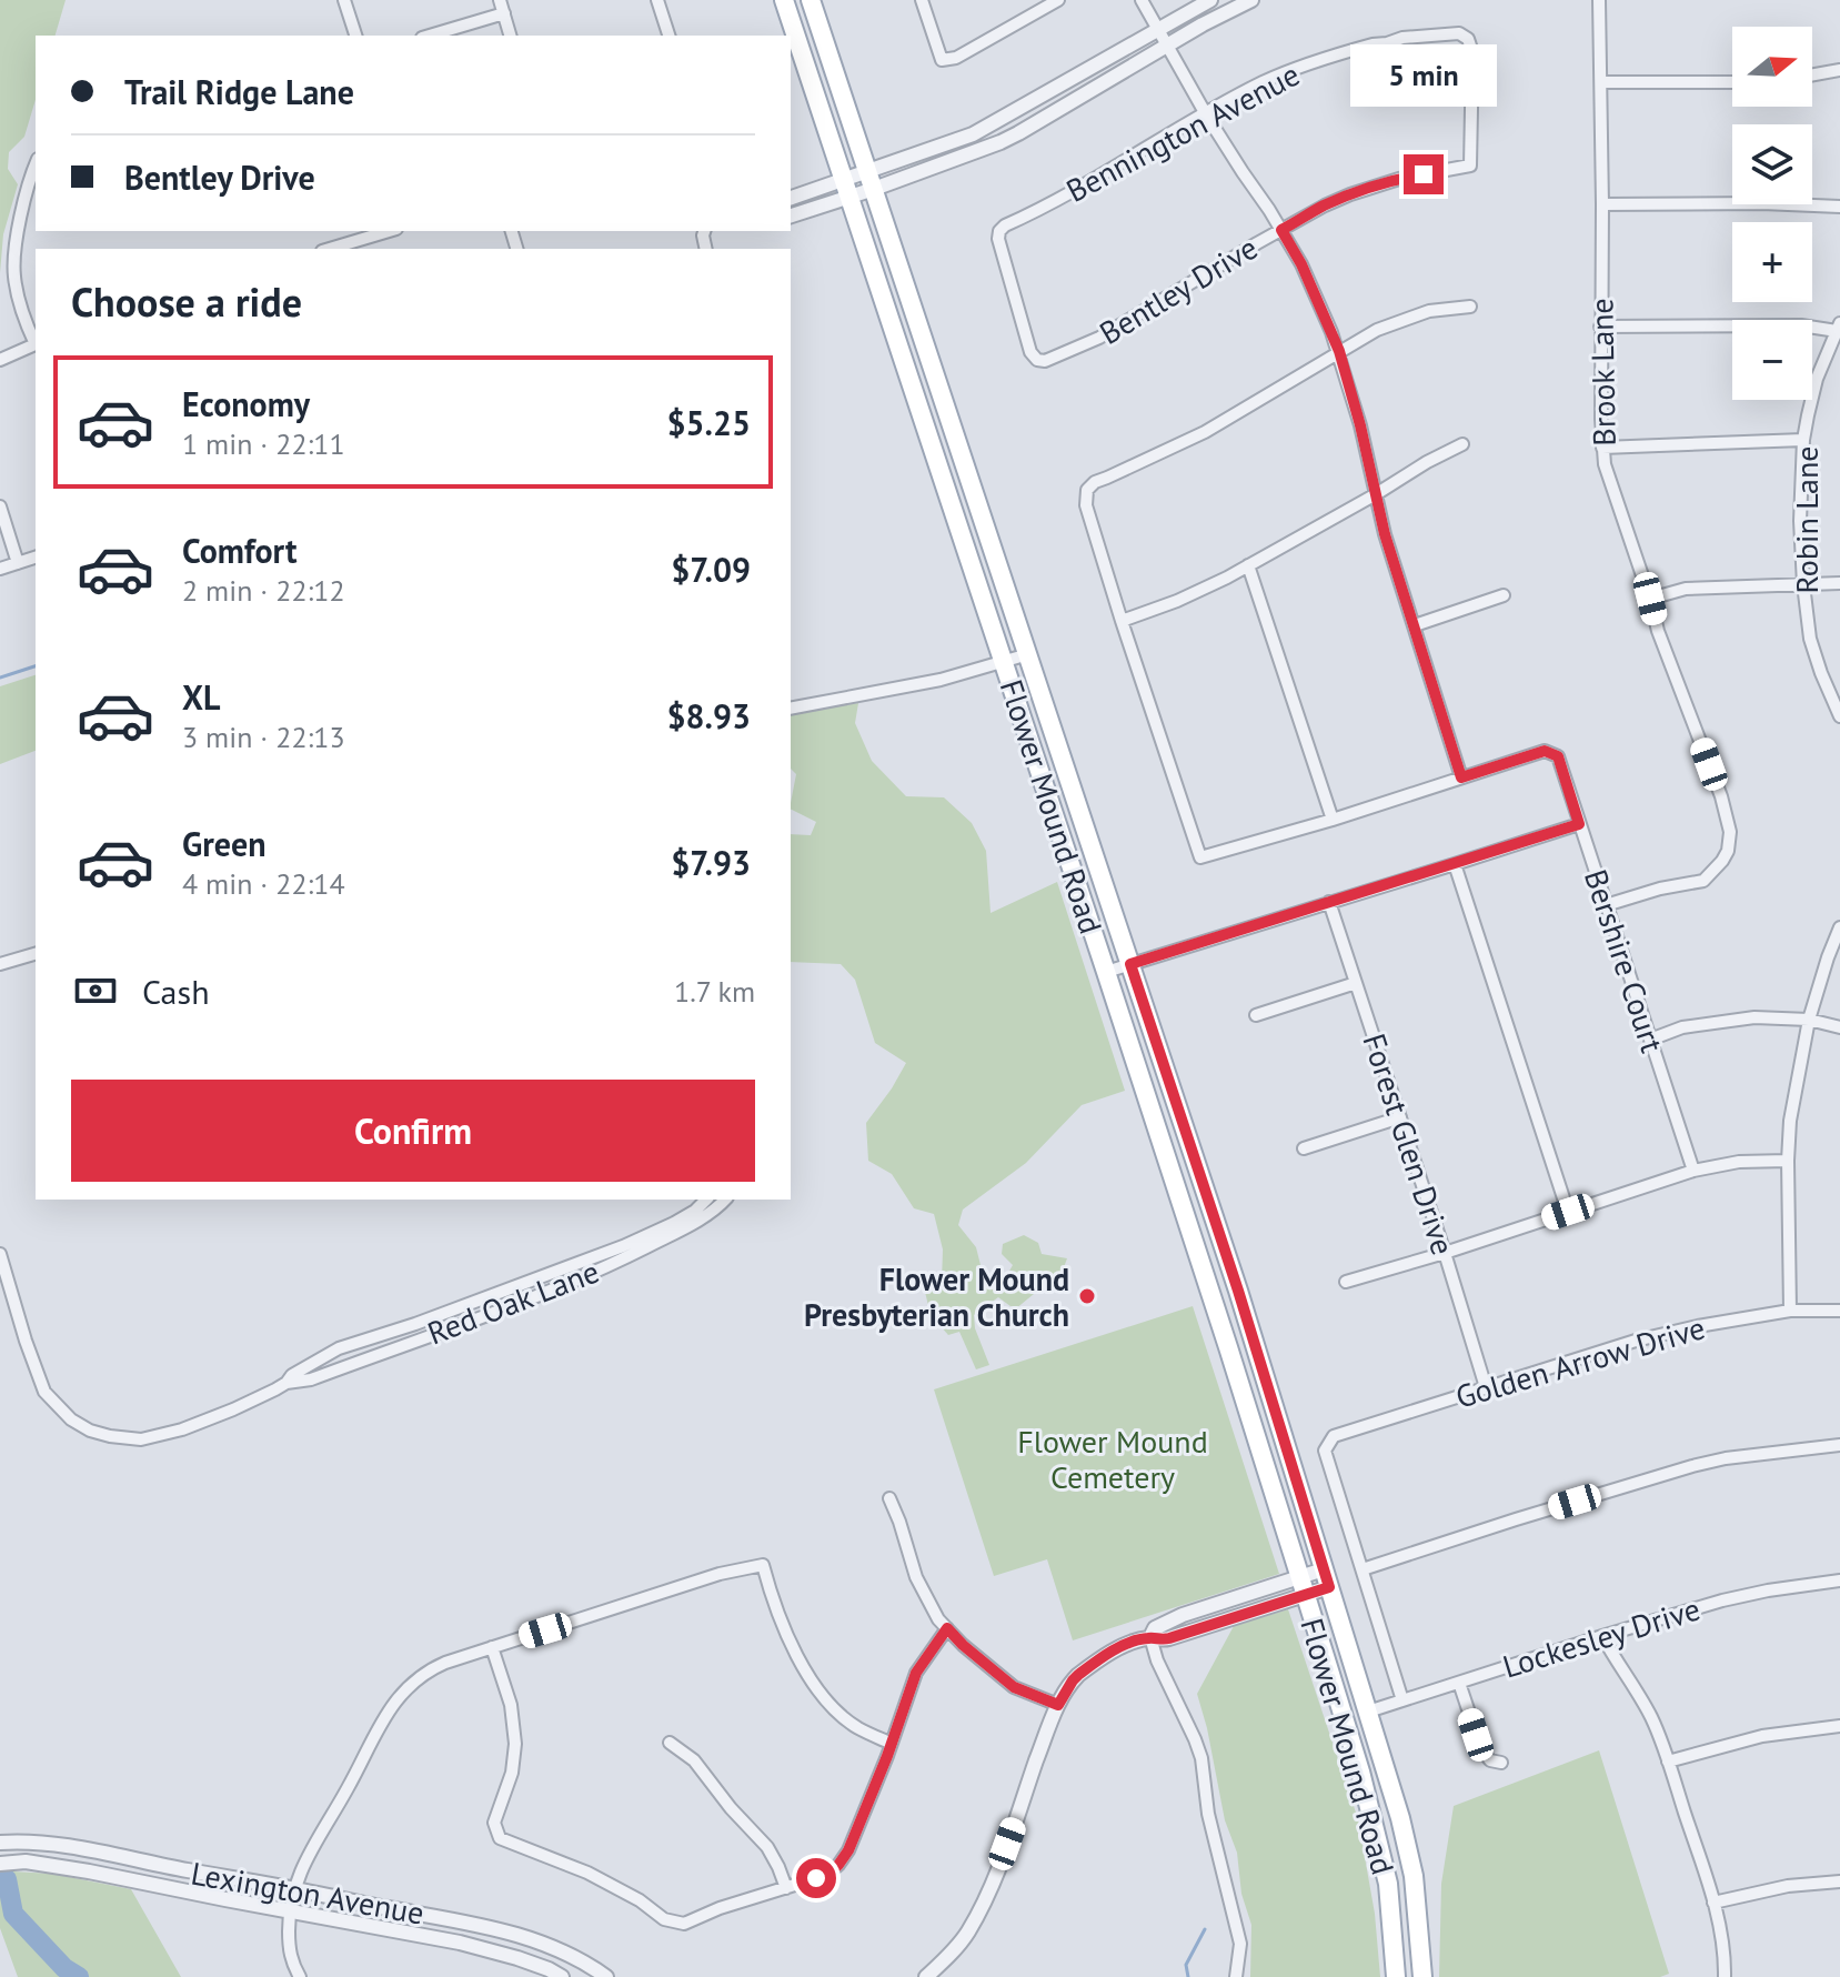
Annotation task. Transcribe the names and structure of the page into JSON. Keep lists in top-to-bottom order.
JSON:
{
  "streets": {
    "main road": ["Flower Mound Road"],
    "street": [
      "Bennington Avenue",
      "Bentley Drive",
      "Brook Lane",
      "Robin Lane",
      "Bershire Court",
      "Forest Glen Drive",
      "Red Oak Lane",
      "Golden Arrow Drive",
      "Lockesley Drive",
      "Lexington Avenue"
    ]
  },
  "crossings": [
    ["Bennington Avenue", "Bentley Drive"],
    ["Brook Lane", "Bershire Court"],
    ["Flower Mound Road", "Lockesley Drive"],
    ["Forest Glen Drive", "Golden Arrow Drive"]
  ],
  "parks": ["Flower Mound Cemetery"],
  "places": ["Flower Mound Presbyterian Church"],
  "north": "right",
  "page": {
    "map_buttons": ["+", "−"],
    "banner": ["Trail Ridge Lane", "Bentley Drive"],
    "bubble": "5 min",
    "heading": "Choose a ride",
    "list": [
      {
        "name": "Economy",
        "note": "1 min · 22:11",
        "value": "$5.25"
      },
      {
        "name": "Comfort",
        "note": "2 min · 22:12",
        "value": "$7.09"
      },
      {
        "name": "XL",
        "note": "3 min · 22:13",
        "value": "$8.93"
      },
      {
        "name": "Green",
        "note": "4 min · 22:14",
        "value": "$7.93"
      }
    ],
    "pay": ["Cash", "1.7 km"],
    "buttons": "Confirm"
  }
}
